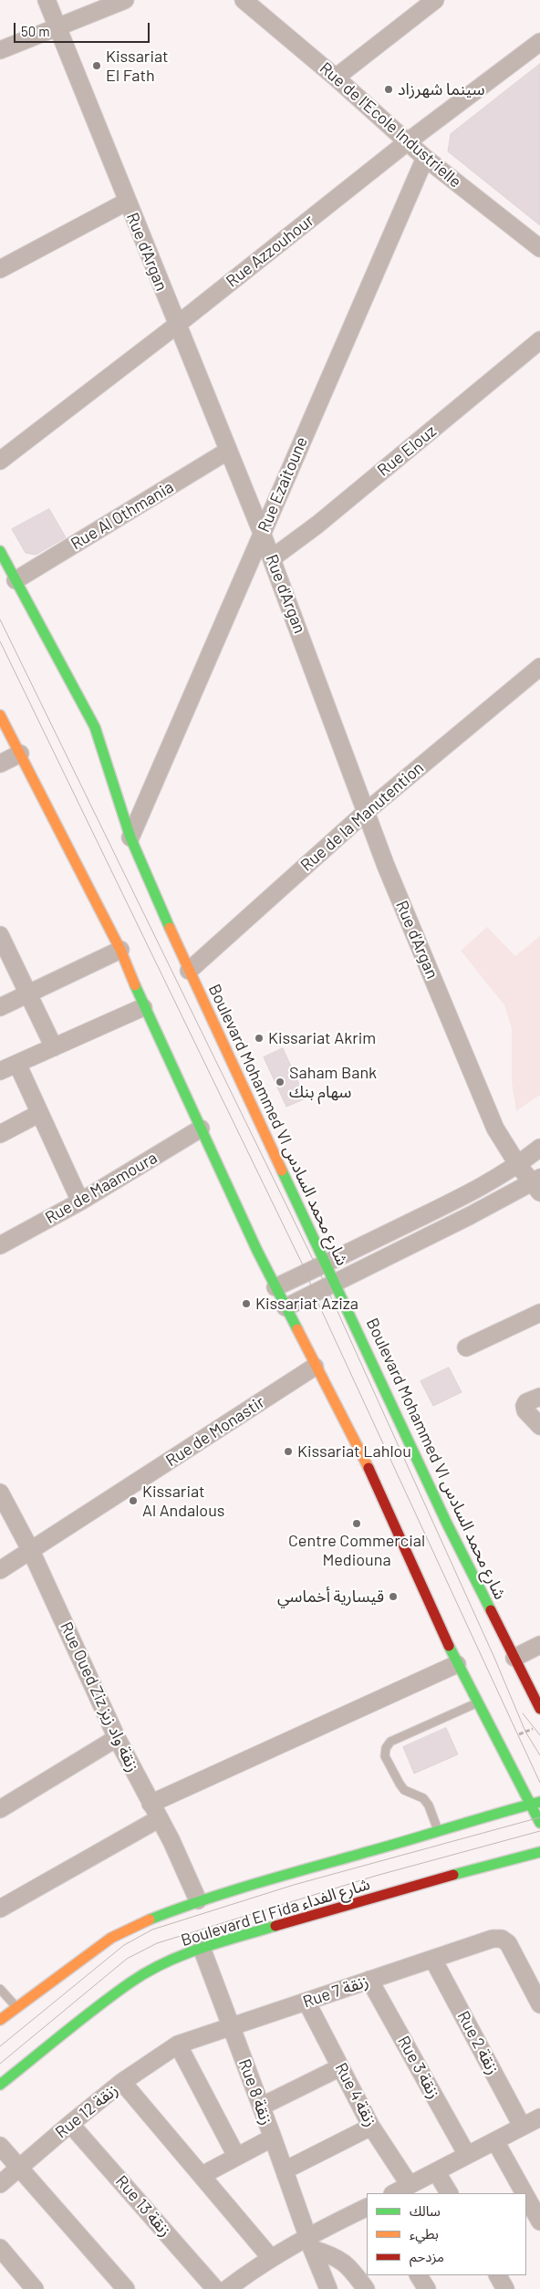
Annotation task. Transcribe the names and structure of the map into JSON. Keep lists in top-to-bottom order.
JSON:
{
  "streets": {
    "main road": ["Boulevard Mohammed VI شارع محمد السادس", "Boulevard El Fida شارع الفداء"],
    "street": [
      "Rue de l'Ecole Industrielle",
      "Rue Azzouhour",
      "Rue d'Argan",
      "Rue Elouz",
      "Rue Ezaitoune",
      "Rue Al Othmania",
      "Rue de la Manutention",
      "Rue de Maamoura",
      "Rue de Monastir",
      "Rue Oued Ziz زنقة واد زيز",
      "Rue 7 زنقة",
      "Rue 2 زنقة",
      "Rue 3 زنقة",
      "Rue 8 زنقة",
      "Rue 4 زنقة",
      "Rue 12 زنقة",
      "Rue 13 زنقة"
    ]
  },
  "crossings": [
    ["Rue de l'Ecole Industrielle", "Rue Azzouhour"],
    ["Rue de l'Ecole Industrielle", "Rue Ezaitoune"],
    ["Rue Azzouhour", "Rue d'Argan"],
    ["Rue d'Argan", "Rue Elouz"],
    ["Rue d'Argan", "Rue Ezaitoune"],
    ["Rue d'Argan", "Rue Al Othmania"],
    ["Rue d'Argan", "Rue de la Manutention"],
    ["Rue Ezaitoune", "Boulevard Mohammed VI شارع محمد السادس"],
    ["Rue Al Othmania", "Boulevard Mohammed VI شارع محمد السادس"],
    ["Rue de la Manutention", "Boulevard Mohammed VI شارع محمد السادس"],
    ["Rue de Monastir", "Rue Oued Ziz زنقة واد زيز"],
    ["Rue Oued Ziz زنقة واد زيز", "Boulevard El Fida شارع الفداء"],
    ["Boulevard El Fida شارع الفداء", "Rue 8 زنقة"],
    ["Rue 7 زنقة", "Rue 2 زنقة"],
    ["Rue 7 زنقة", "Rue 3 زنقة"],
    ["Rue 7 زنقة", "Rue 8 زنقة"],
    ["Rue 7 زنقة", "Rue 4 زنقة"],
    ["Rue 7 زنقة", "Rue 12 زنقة"],
    ["Rue 12 زنقة", "Rue 13 زنقة"]
  ],
  "places": [
    "Kissariat El Fath",
    "سينما شهرزاد",
    "Kissariat Akrim",
    "Saham Bank سهام بنك",
    "Kissariat Aziza",
    "Kissariat Lahlou",
    "Kissariat Al Andalous",
    "Centre Commercial Mediouna",
    "قيسارية أخماسي"
  ],
  "legend": ["سالك", "بطيء", "مزدحم"],
  "scale_bar": "50 m"
}
